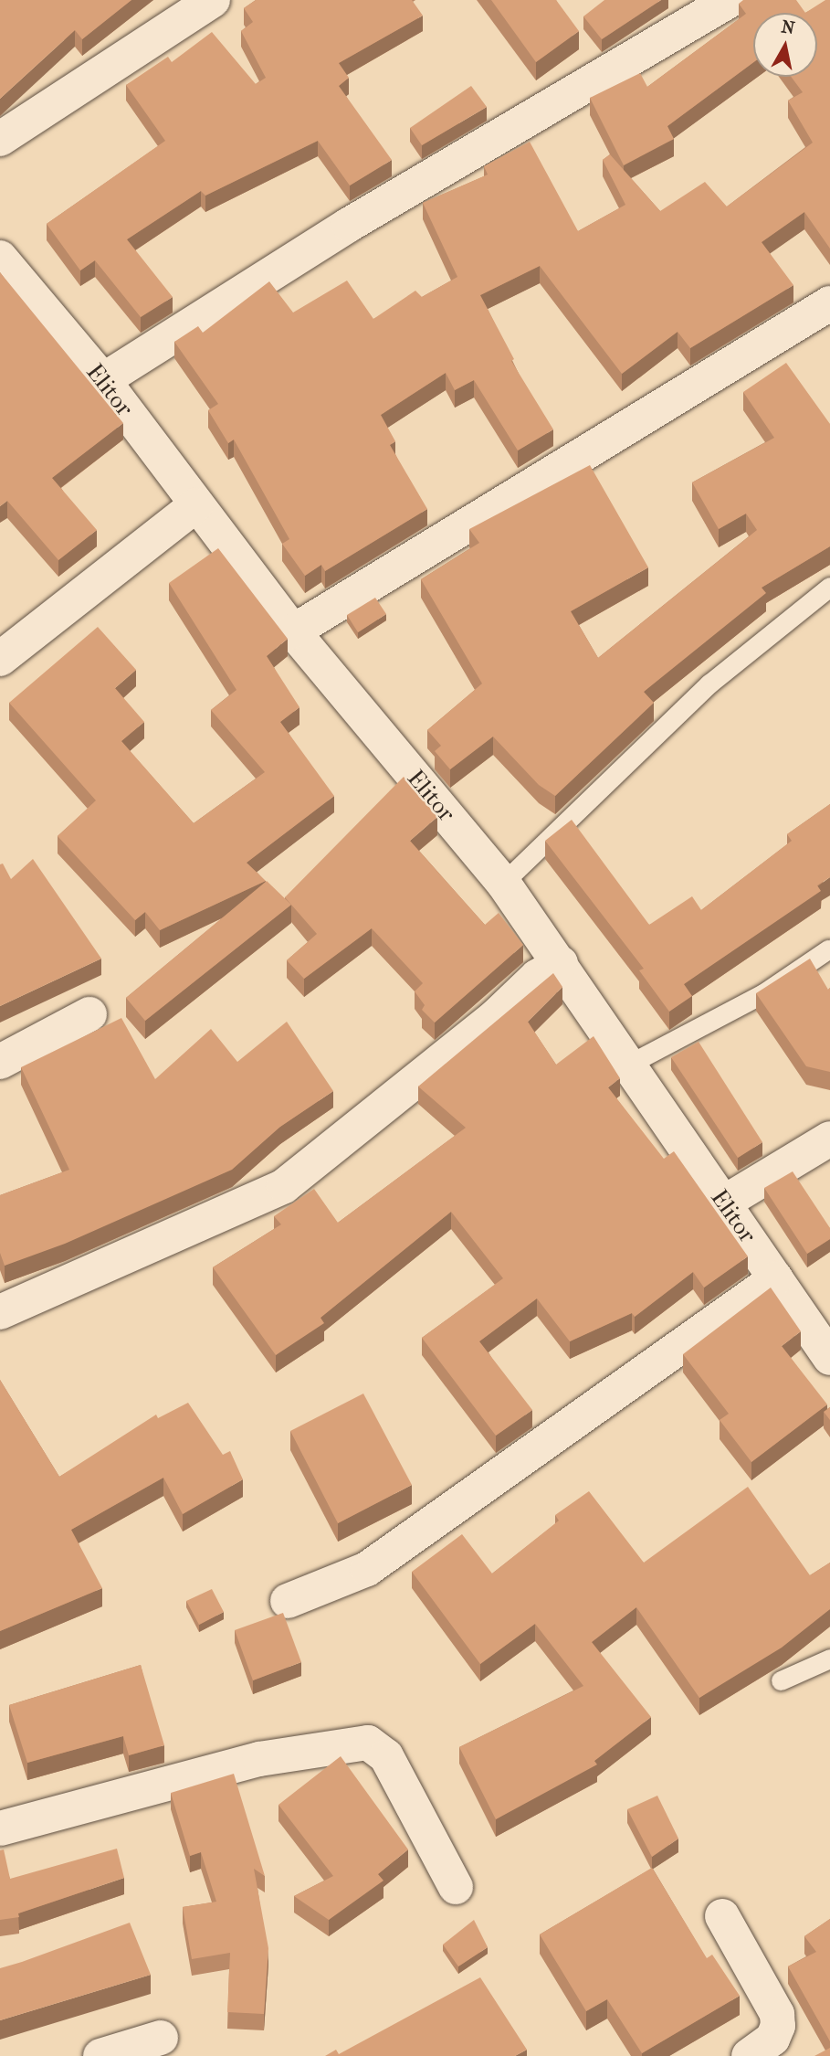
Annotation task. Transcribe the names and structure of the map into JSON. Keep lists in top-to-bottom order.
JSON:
{
  "streets": {
    "street": ["Elitor"]
  },
  "north": "top"
}
